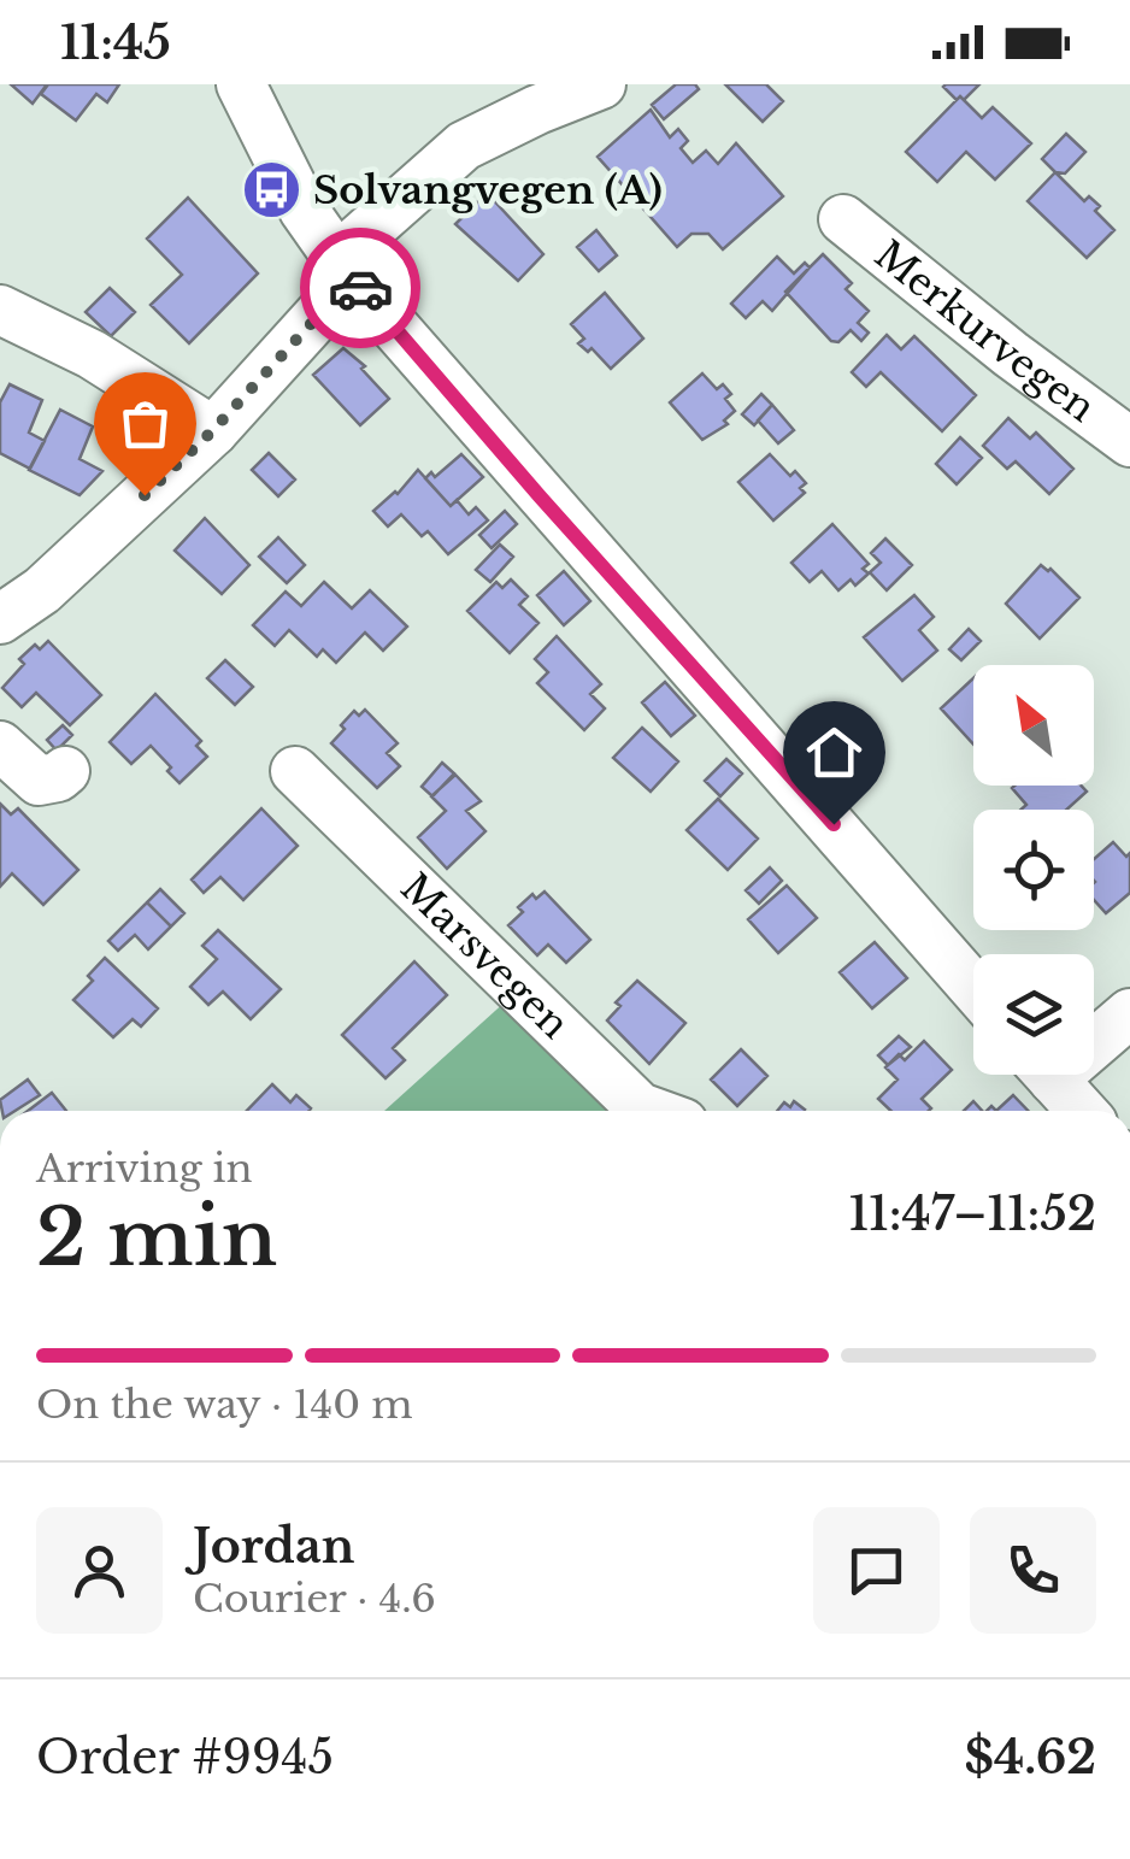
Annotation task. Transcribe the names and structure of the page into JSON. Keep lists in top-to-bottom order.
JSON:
{
  "streets": {
    "street": ["Merkurvegen", "Marsvegen"]
  },
  "places": {
    "bus stop": ["Solvangvegen (A)"]
  },
  "north": "top left",
  "page": {
    "status": "11:45",
    "heading": ["2 min", "Arriving in", "11:47–11:52"],
    "panel": [
      "Jordan",
      "Courier · 4.6",
      "Order #9945",
      "$4.62"
    ],
    "bar": "On the way · 140 m"
  }
}
